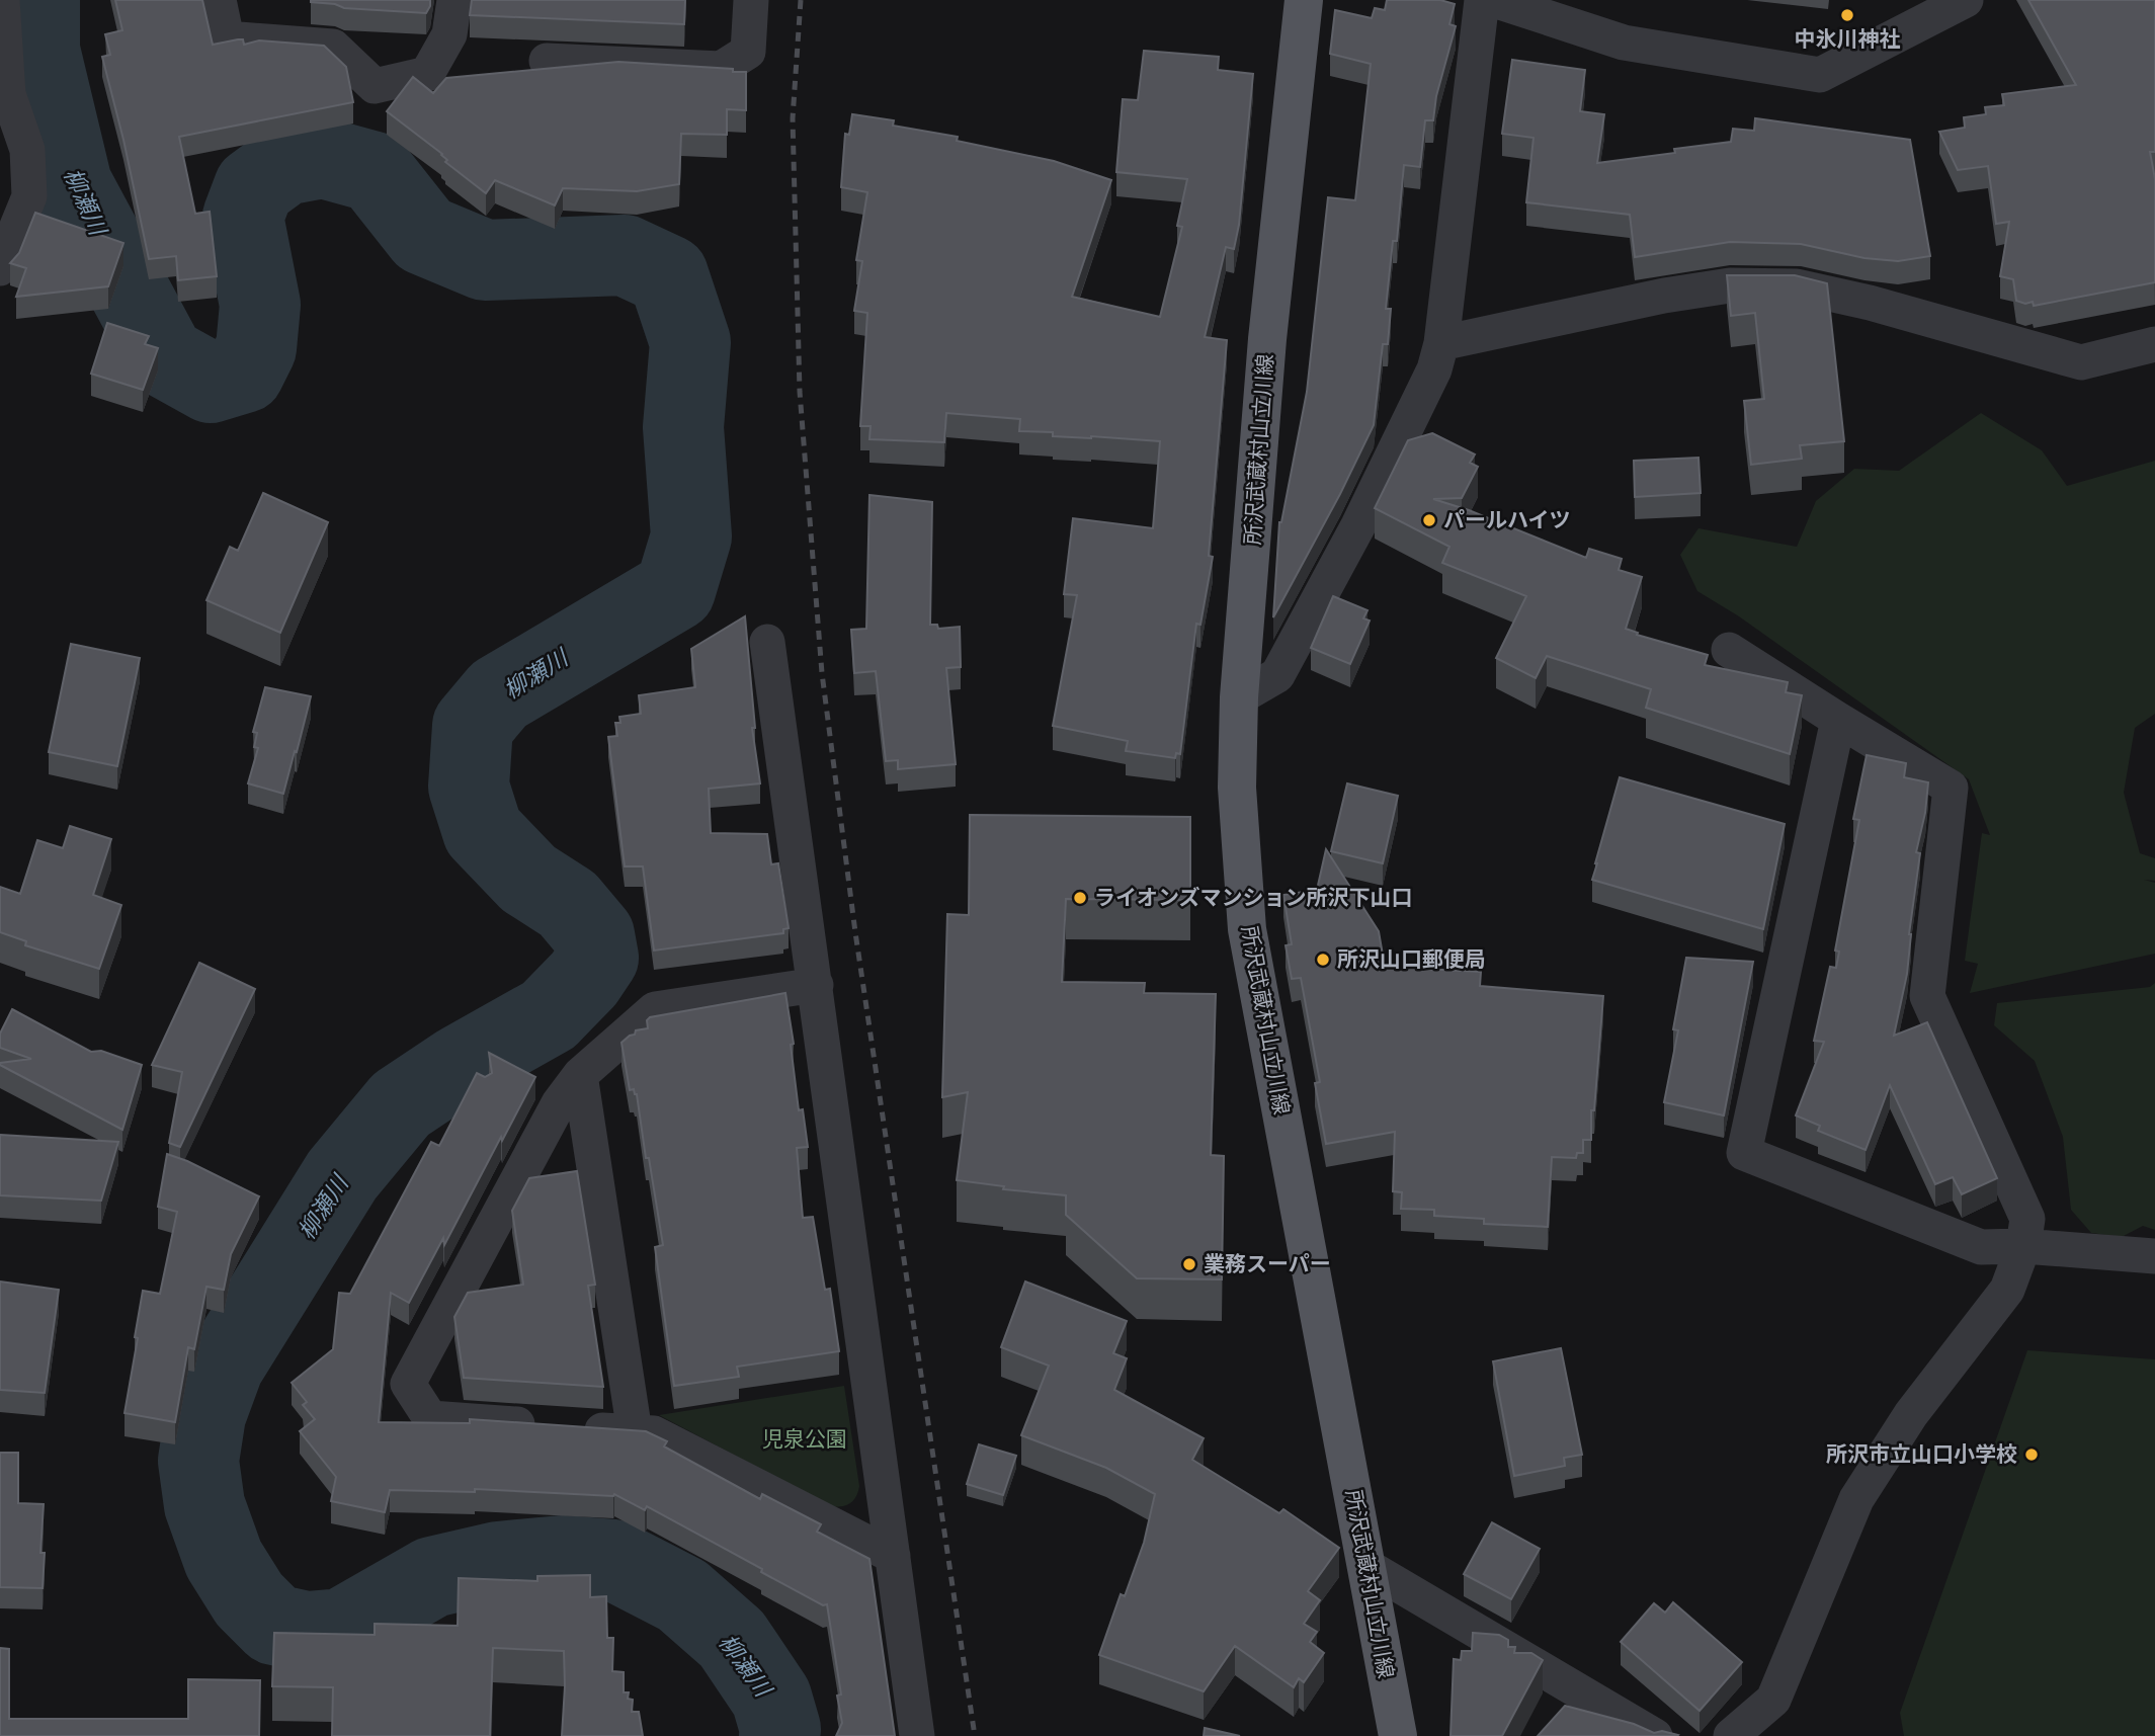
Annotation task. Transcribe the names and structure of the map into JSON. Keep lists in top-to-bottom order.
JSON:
{
  "streets": {
    "main road": ["所沢武蔵村山立川線"]
  },
  "water": ["柳瀬川"],
  "parks": ["児泉公園"],
  "places": [
    "中氷川神社",
    "パールハイツ",
    "ライオンズマンション所沢下山口",
    "所沢山口郵便局",
    "業務スーパー",
    "所沢市立山口小学校"
  ]
}
